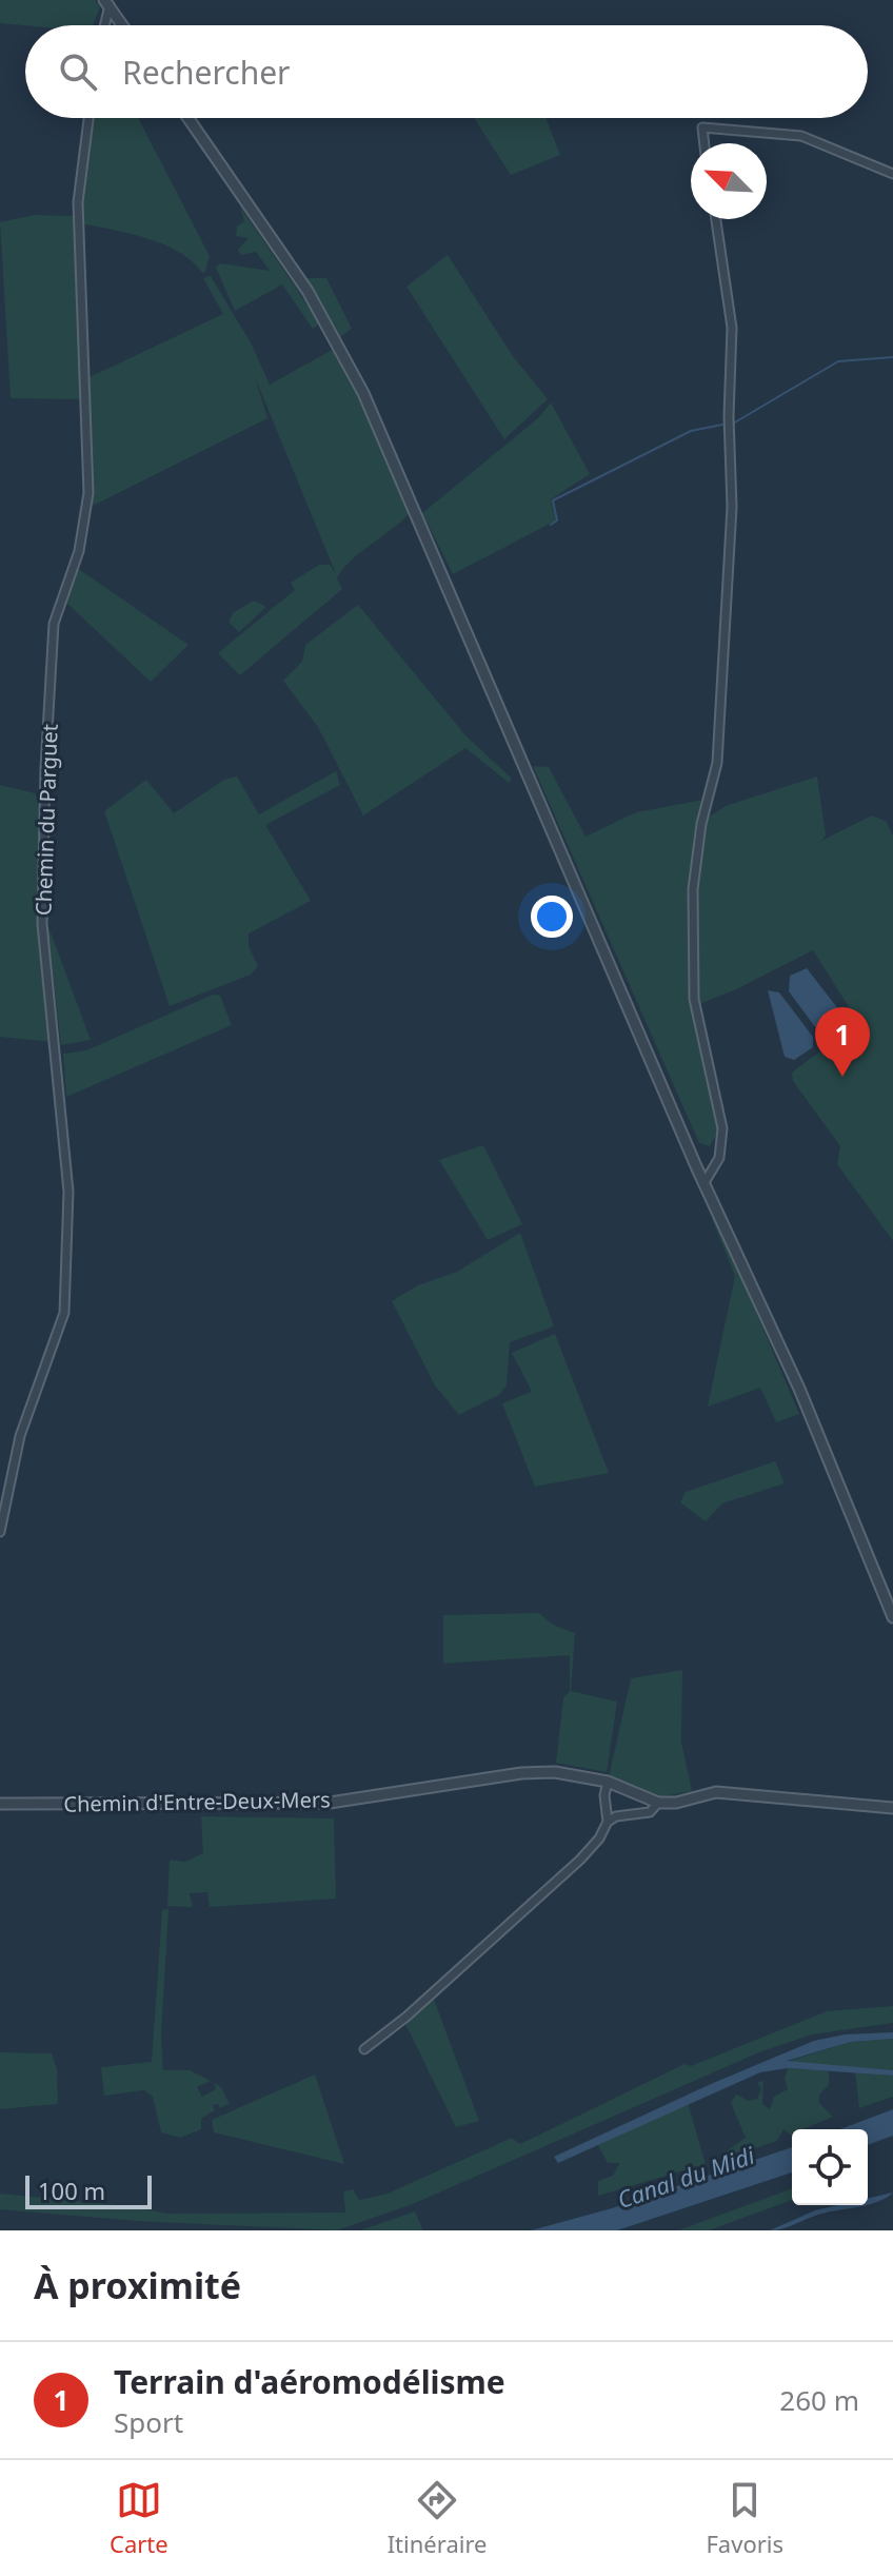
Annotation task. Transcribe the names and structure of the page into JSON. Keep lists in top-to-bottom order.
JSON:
{
  "streets": {
    "street": ["Chemin du Parguet", "Chemin d'Entre-Deux-Mers"]
  },
  "water": ["Canal du Midi"],
  "scale_bar": "100 m",
  "north": "top left",
  "page": {
    "search": "Rechercher",
    "pins": "1",
    "scale": "100 m",
    "heading": "À proximité",
    "list": [
      {
        "mark": "1",
        "name": "Terrain d'aéromodélisme",
        "note": "Sport",
        "value": "260 m"
      }
    ],
    "nav": ["Carte", "Itinéraire", "Favoris"]
  }
}
